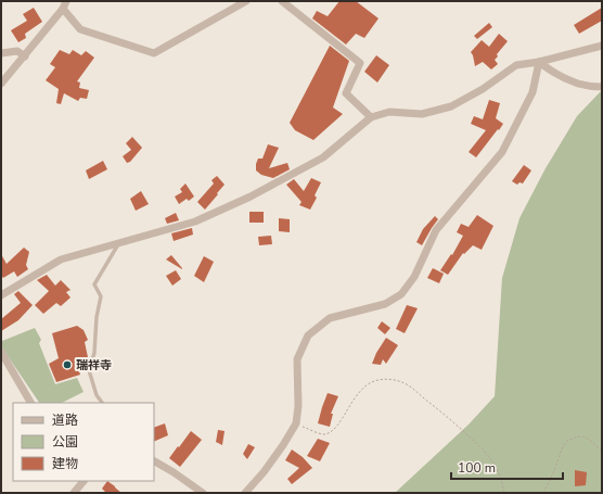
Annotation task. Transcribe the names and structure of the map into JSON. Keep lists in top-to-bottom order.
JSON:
{
  "places": ["瑞祥寺"],
  "legend": ["道路", "公園", "建物"],
  "scale_bar": "100 m"
}
